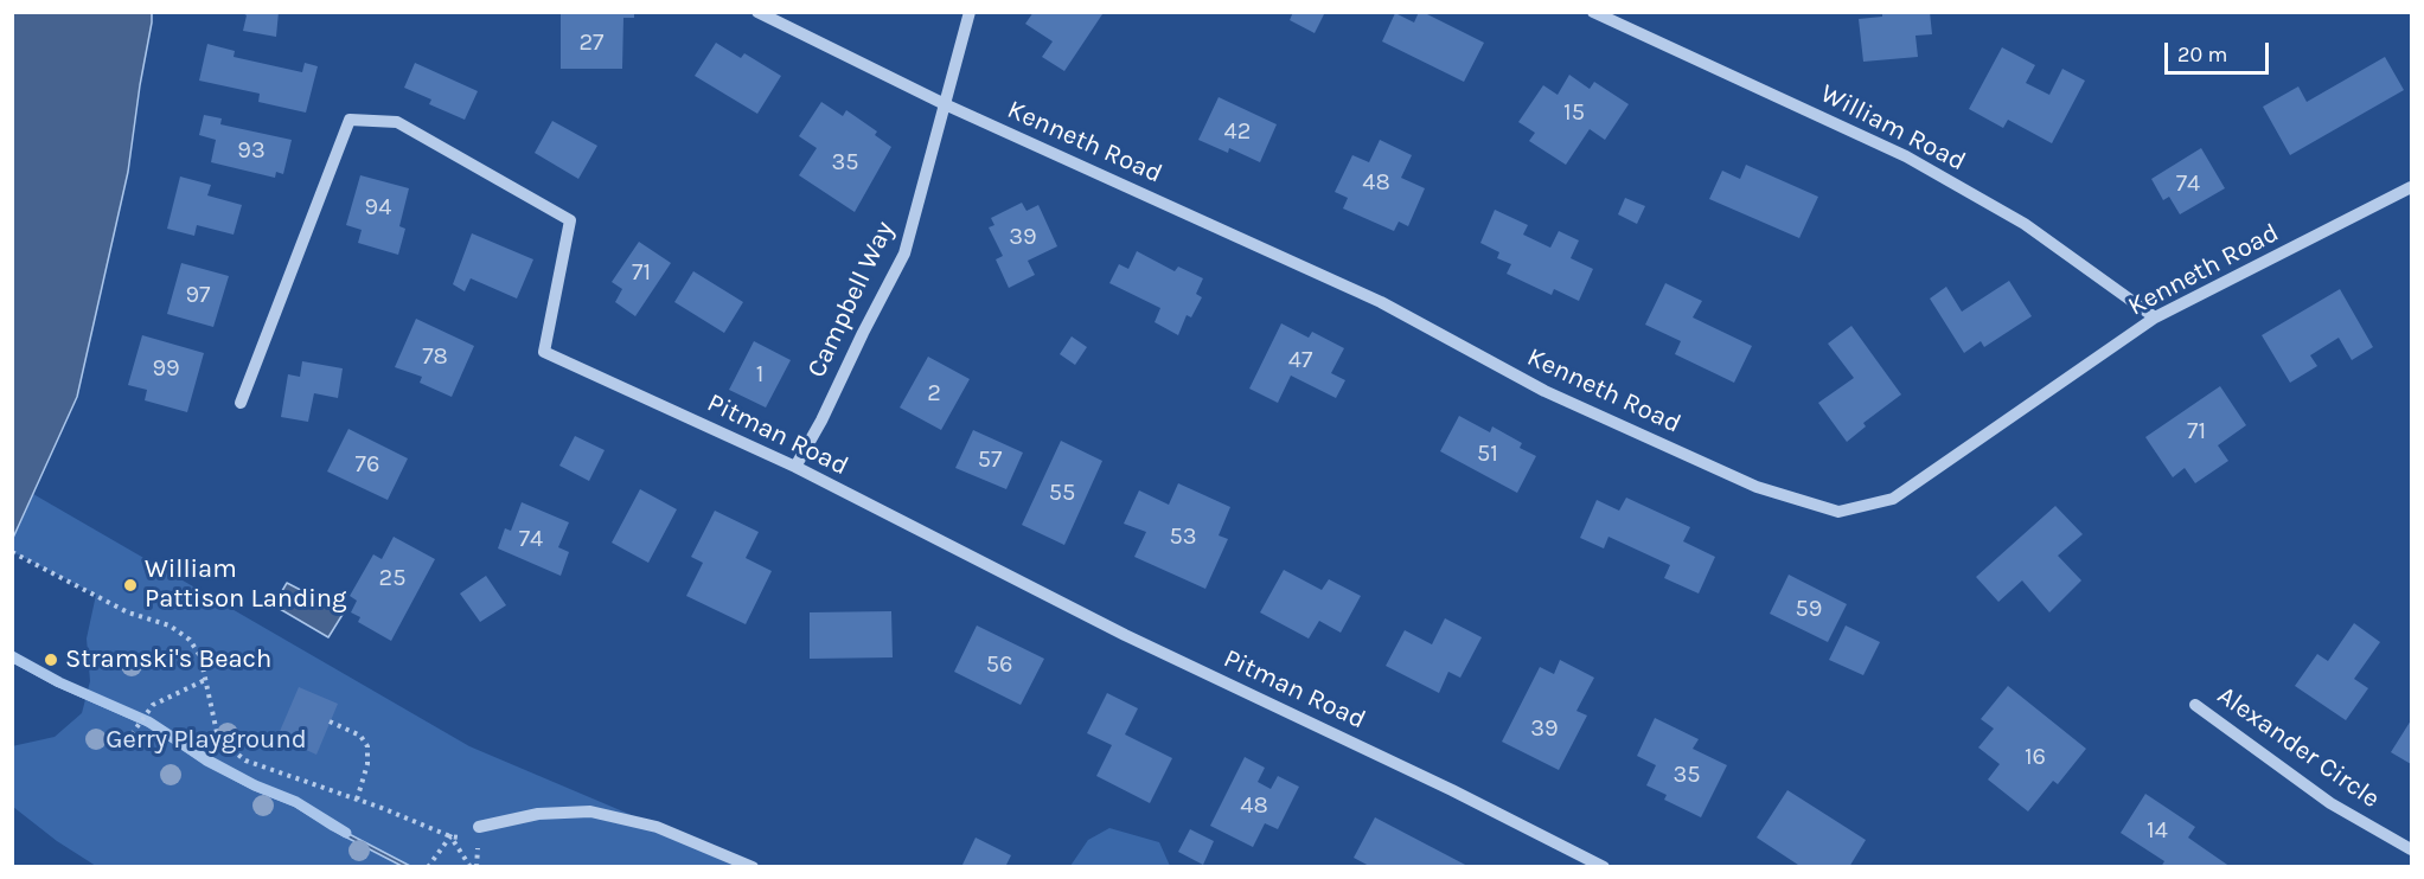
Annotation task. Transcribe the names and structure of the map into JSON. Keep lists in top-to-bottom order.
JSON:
{
  "streets": {
    "street": [
      "William Road",
      "Kenneth Road",
      "Campbell Way",
      "Pitman Road",
      "Alexander Circle"
    ]
  },
  "crossings": [
    ["William Road", "Kenneth Road"],
    ["Kenneth Road", "Campbell Way"],
    ["Campbell Way", "Pitman Road"]
  ],
  "parks": ["Gerry Playground"],
  "places": ["William Pattison Landing", "Stramski's Beach"],
  "house_numbers": [
    "27",
    "15",
    "42",
    "93",
    "35",
    "48",
    "74",
    "94",
    "39",
    "71",
    "97",
    "78",
    "47",
    "99",
    "1",
    "2",
    "71",
    "51",
    "57",
    "76",
    "55",
    "53",
    "74",
    "25",
    "59",
    "56",
    "39",
    "16",
    "35",
    "48",
    "14"
  ],
  "scale_bar": "20 m"
}
